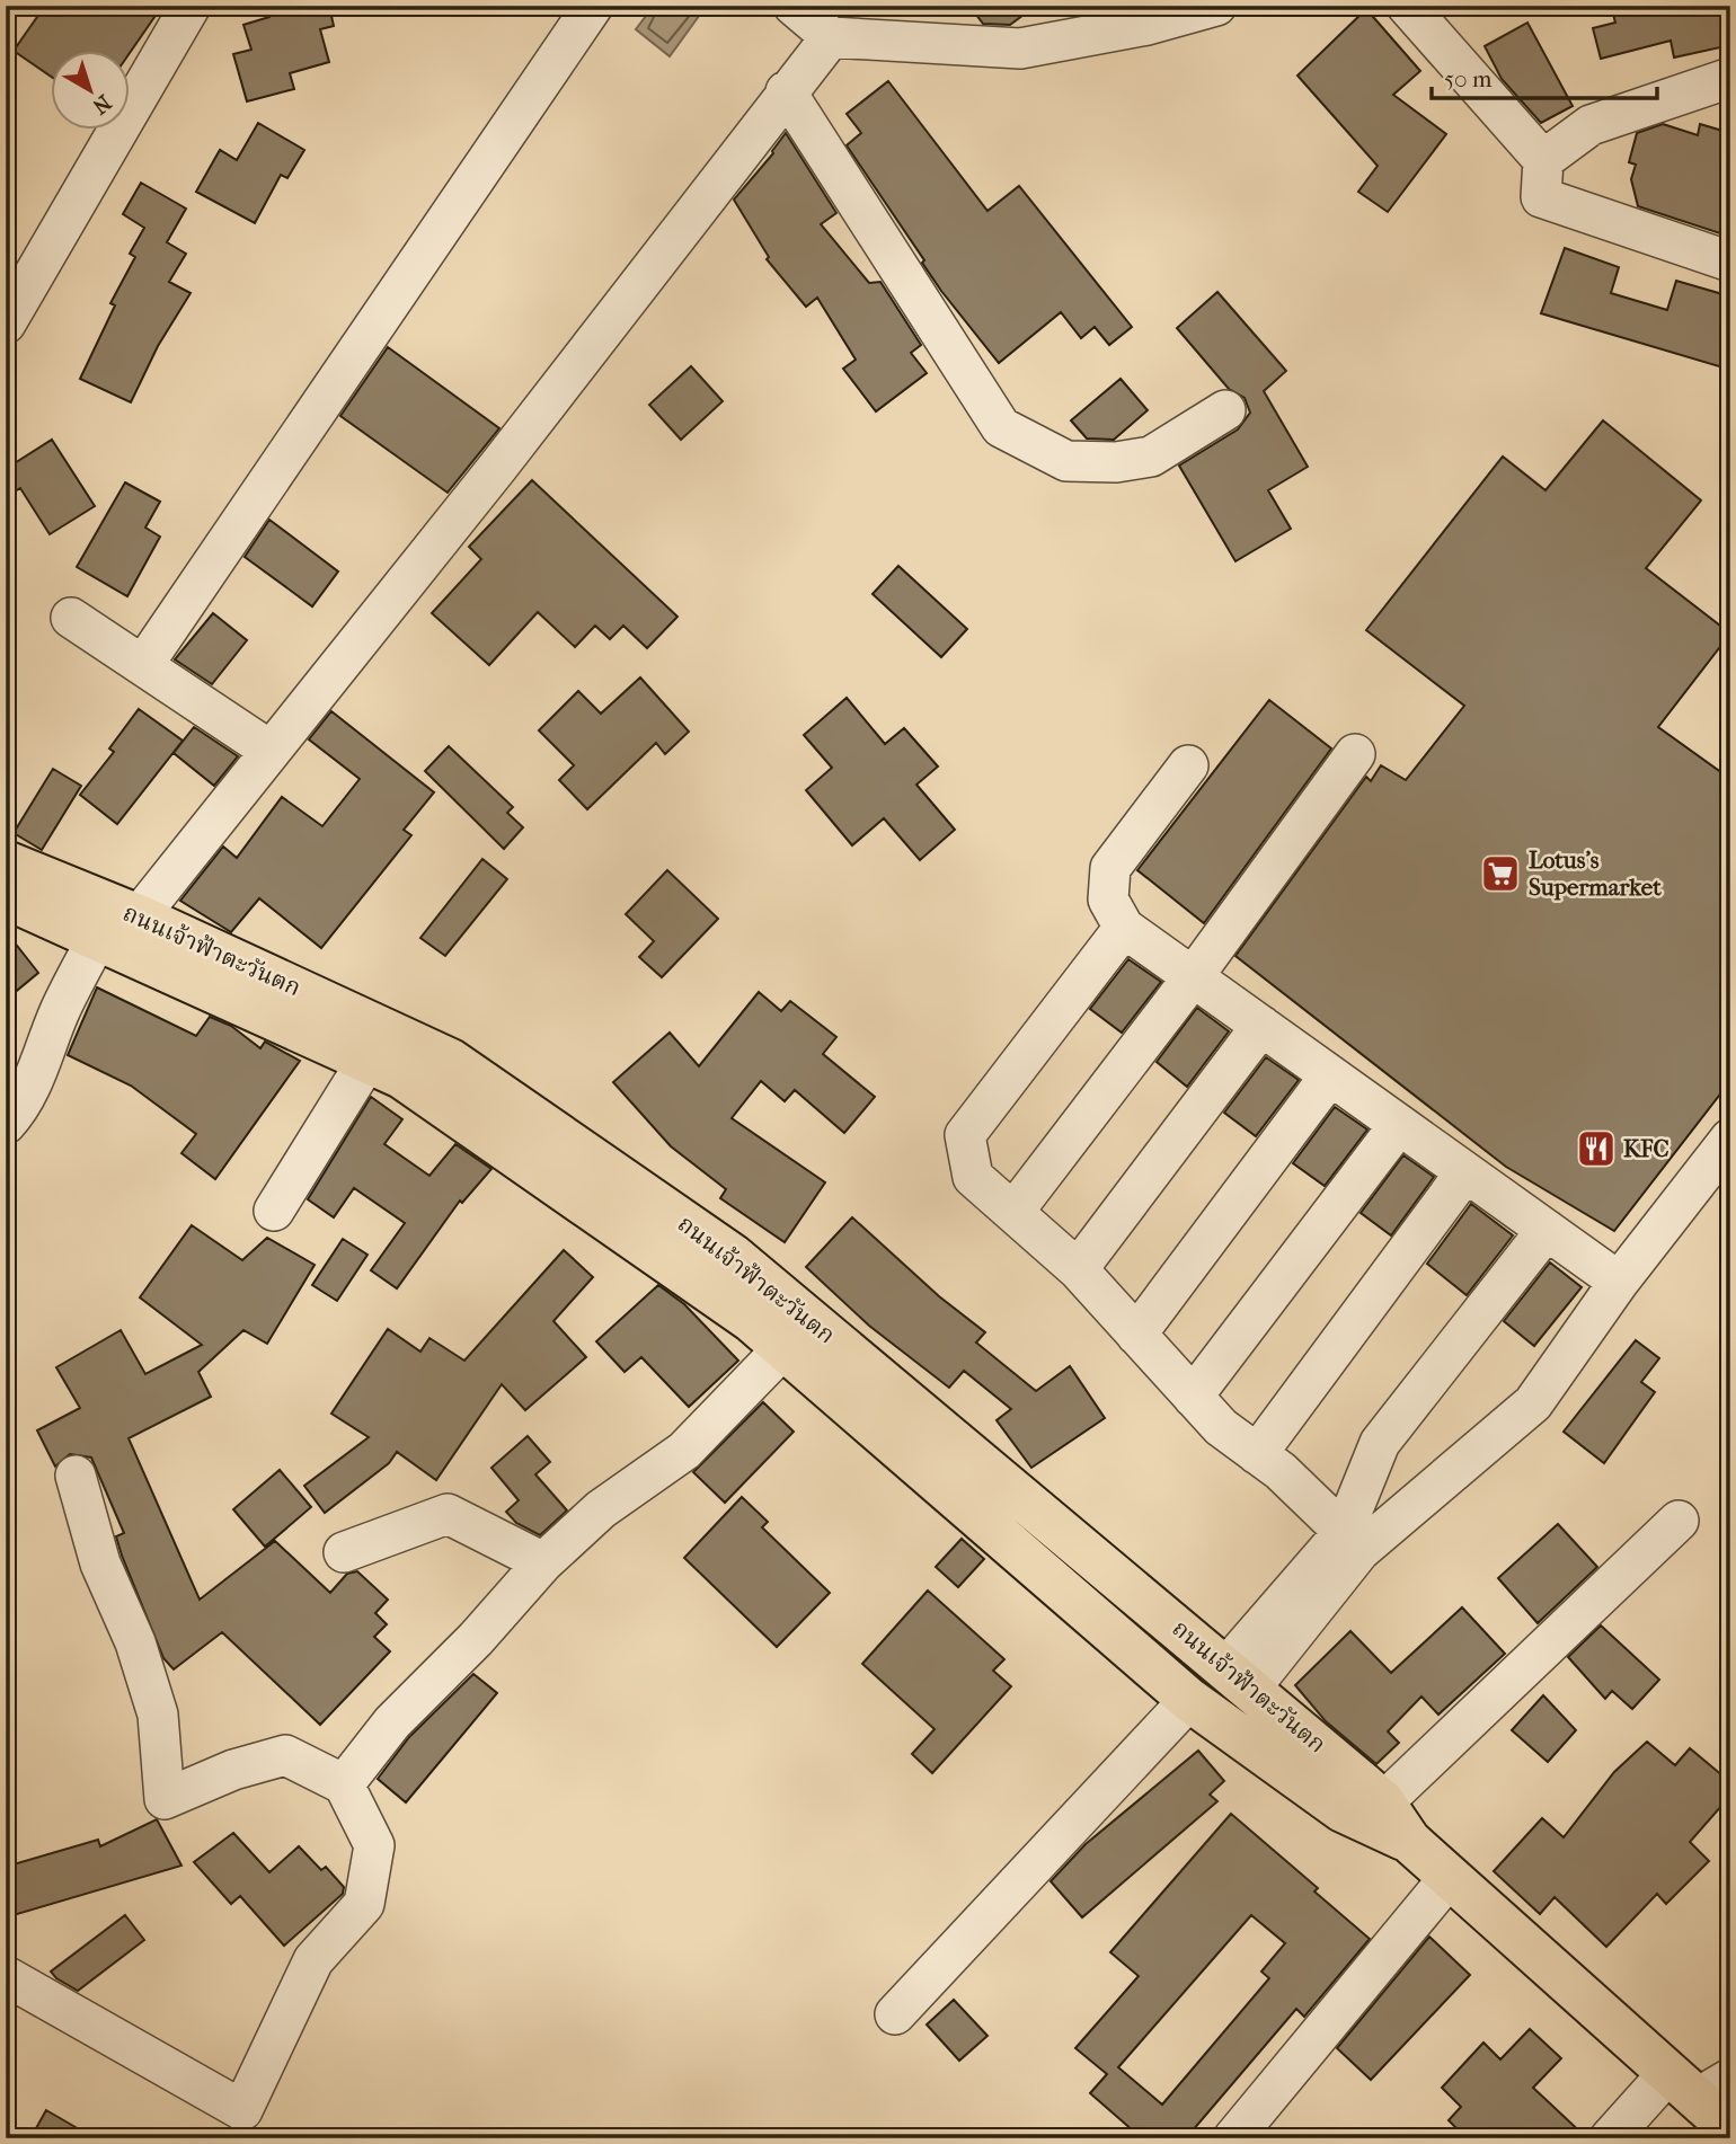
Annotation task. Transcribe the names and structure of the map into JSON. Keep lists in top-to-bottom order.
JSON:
{
  "streets": {
    "main road": ["ถนนเจ้าฟ้าตะวันตก"]
  },
  "places": {
    "supermarket": ["Lotus's Supermarket"],
    "restaurant": ["KFC"]
  },
  "scale_bar": "50 m",
  "north": "bottom right"
}
